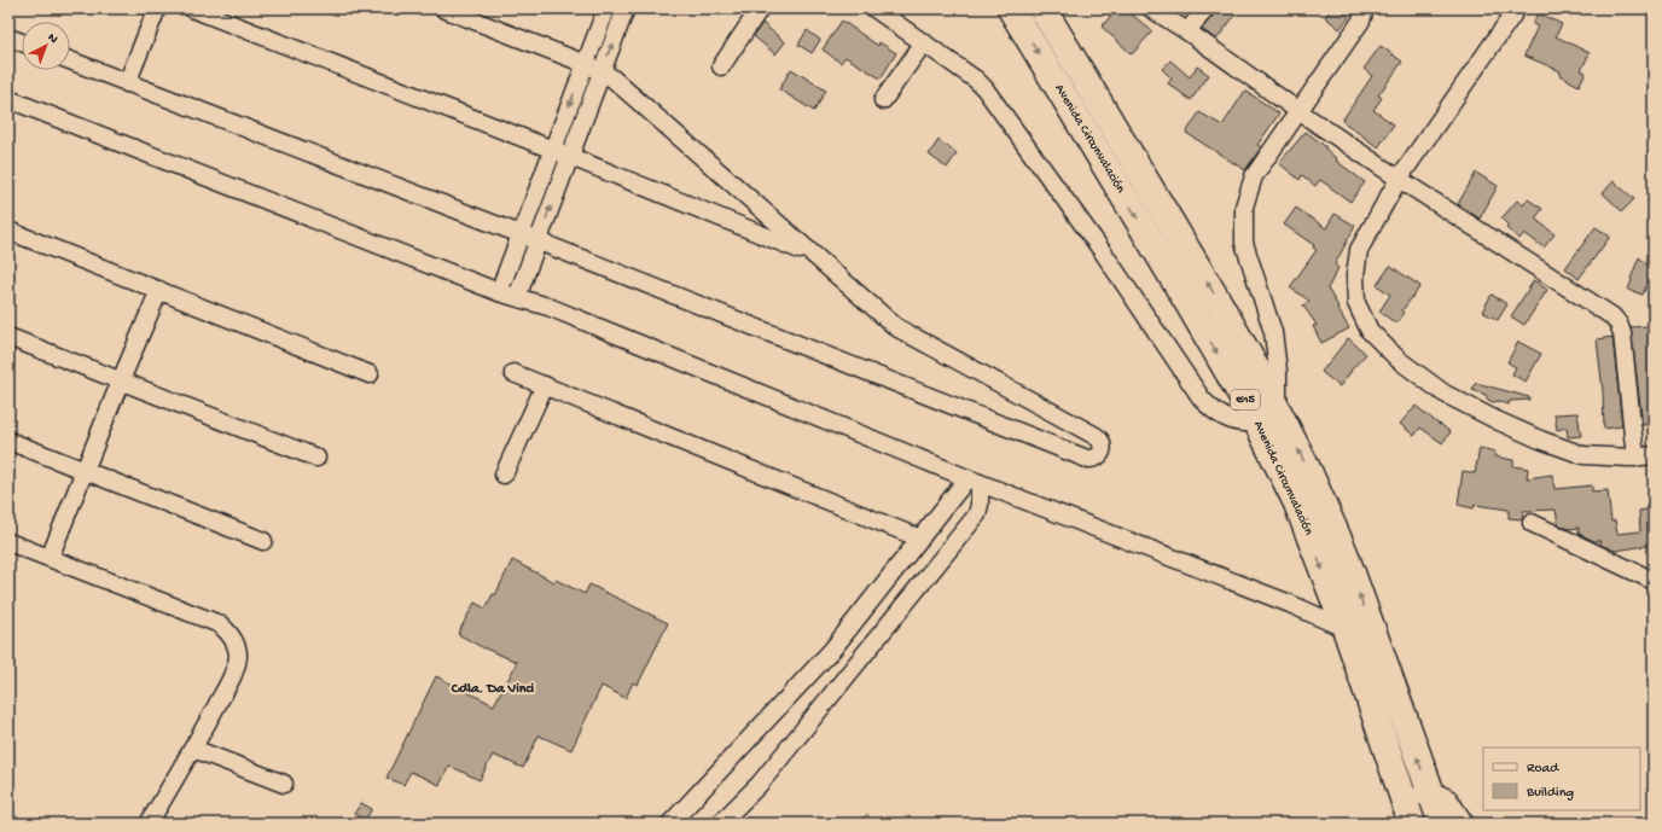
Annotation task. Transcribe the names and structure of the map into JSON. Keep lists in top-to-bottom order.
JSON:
{
  "streets": {
    "highway": ["Avenida Circunvalación", "E15"]
  },
  "districts": ["Cdla. Da Vinci"],
  "legend": ["Road", "Building"],
  "north": "top right"
}
